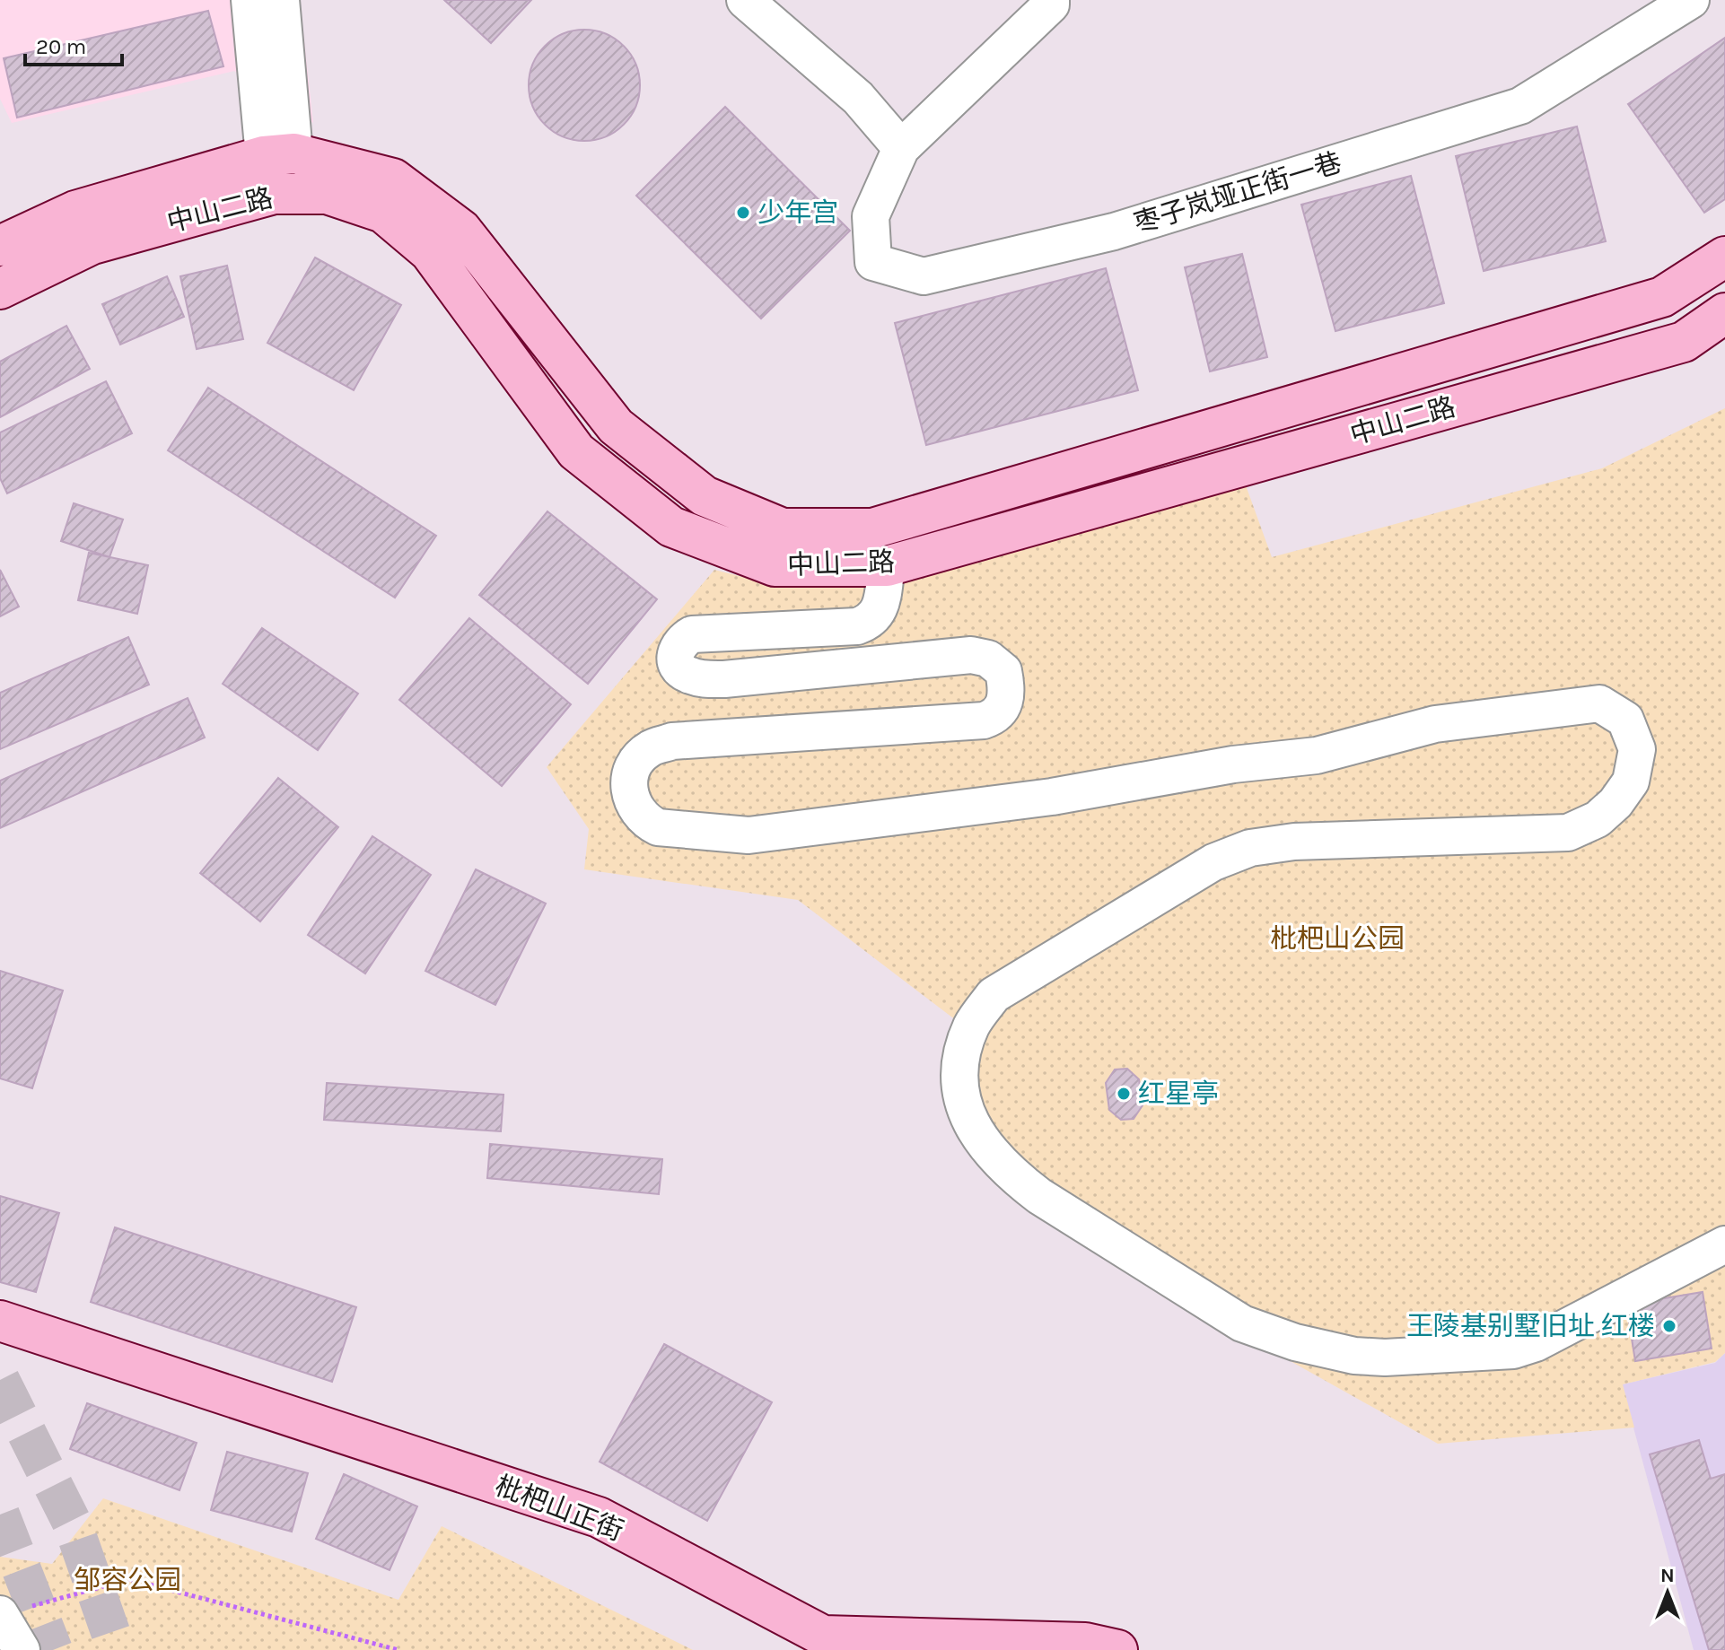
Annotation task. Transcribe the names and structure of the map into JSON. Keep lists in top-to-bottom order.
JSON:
{
  "streets": {
    "main road": ["中山二路", "枇杷山正街"],
    "street": ["枣子岚垭正街一巷"]
  },
  "parks": ["枇杷山公园", "邹容公园"],
  "places": ["少年宫", "红星亭", "王陵基别墅旧址 红楼"],
  "scale_bar": "20 m",
  "north": "top"
}
